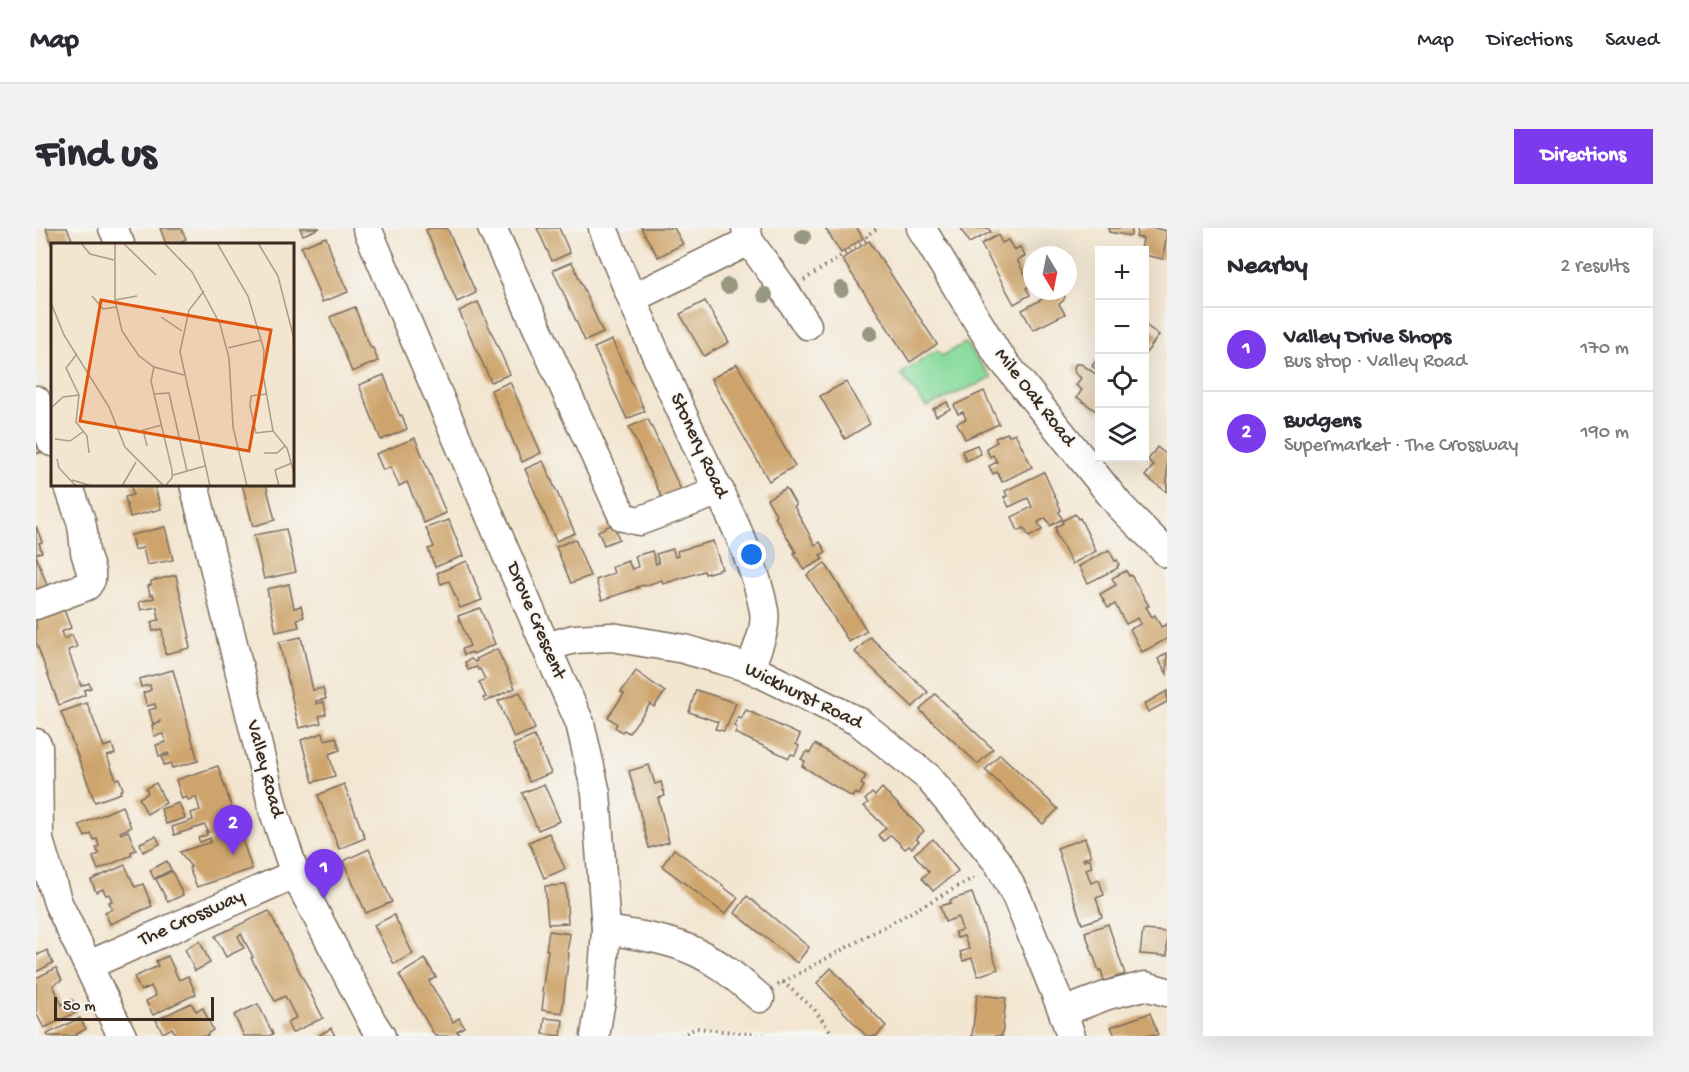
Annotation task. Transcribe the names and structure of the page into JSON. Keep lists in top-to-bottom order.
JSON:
{
  "streets": {
    "street": [
      "Mile Oak Road",
      "Stonery Road",
      "Drove Crescent",
      "Wickhurst Road",
      "Valley Road",
      "The Crossway"
    ]
  },
  "crossings": [
    ["Stonery Road", "Wickhurst Road"],
    ["Drove Crescent", "Wickhurst Road"],
    ["Valley Road", "The Crossway"]
  ],
  "scale_bar": "50 m",
  "north": "bottom",
  "page": {
    "header": "Map",
    "nav": ["Map", "Directions", "Saved"],
    "buttons": "Directions",
    "title": "Find us",
    "heading": ["Nearby", "2 results"],
    "map_buttons": ["+", "−"],
    "list": [
      {
        "mark": "1",
        "name": "Valley Drive Shops",
        "note": "Bus stop · Valley Road",
        "value": "170 m"
      },
      {
        "mark": "2",
        "name": "Budgens",
        "note": "Supermarket · The Crossway",
        "value": "190 m"
      }
    ],
    "pins": ["2", "1"],
    "scale": "50 m"
  }
}
